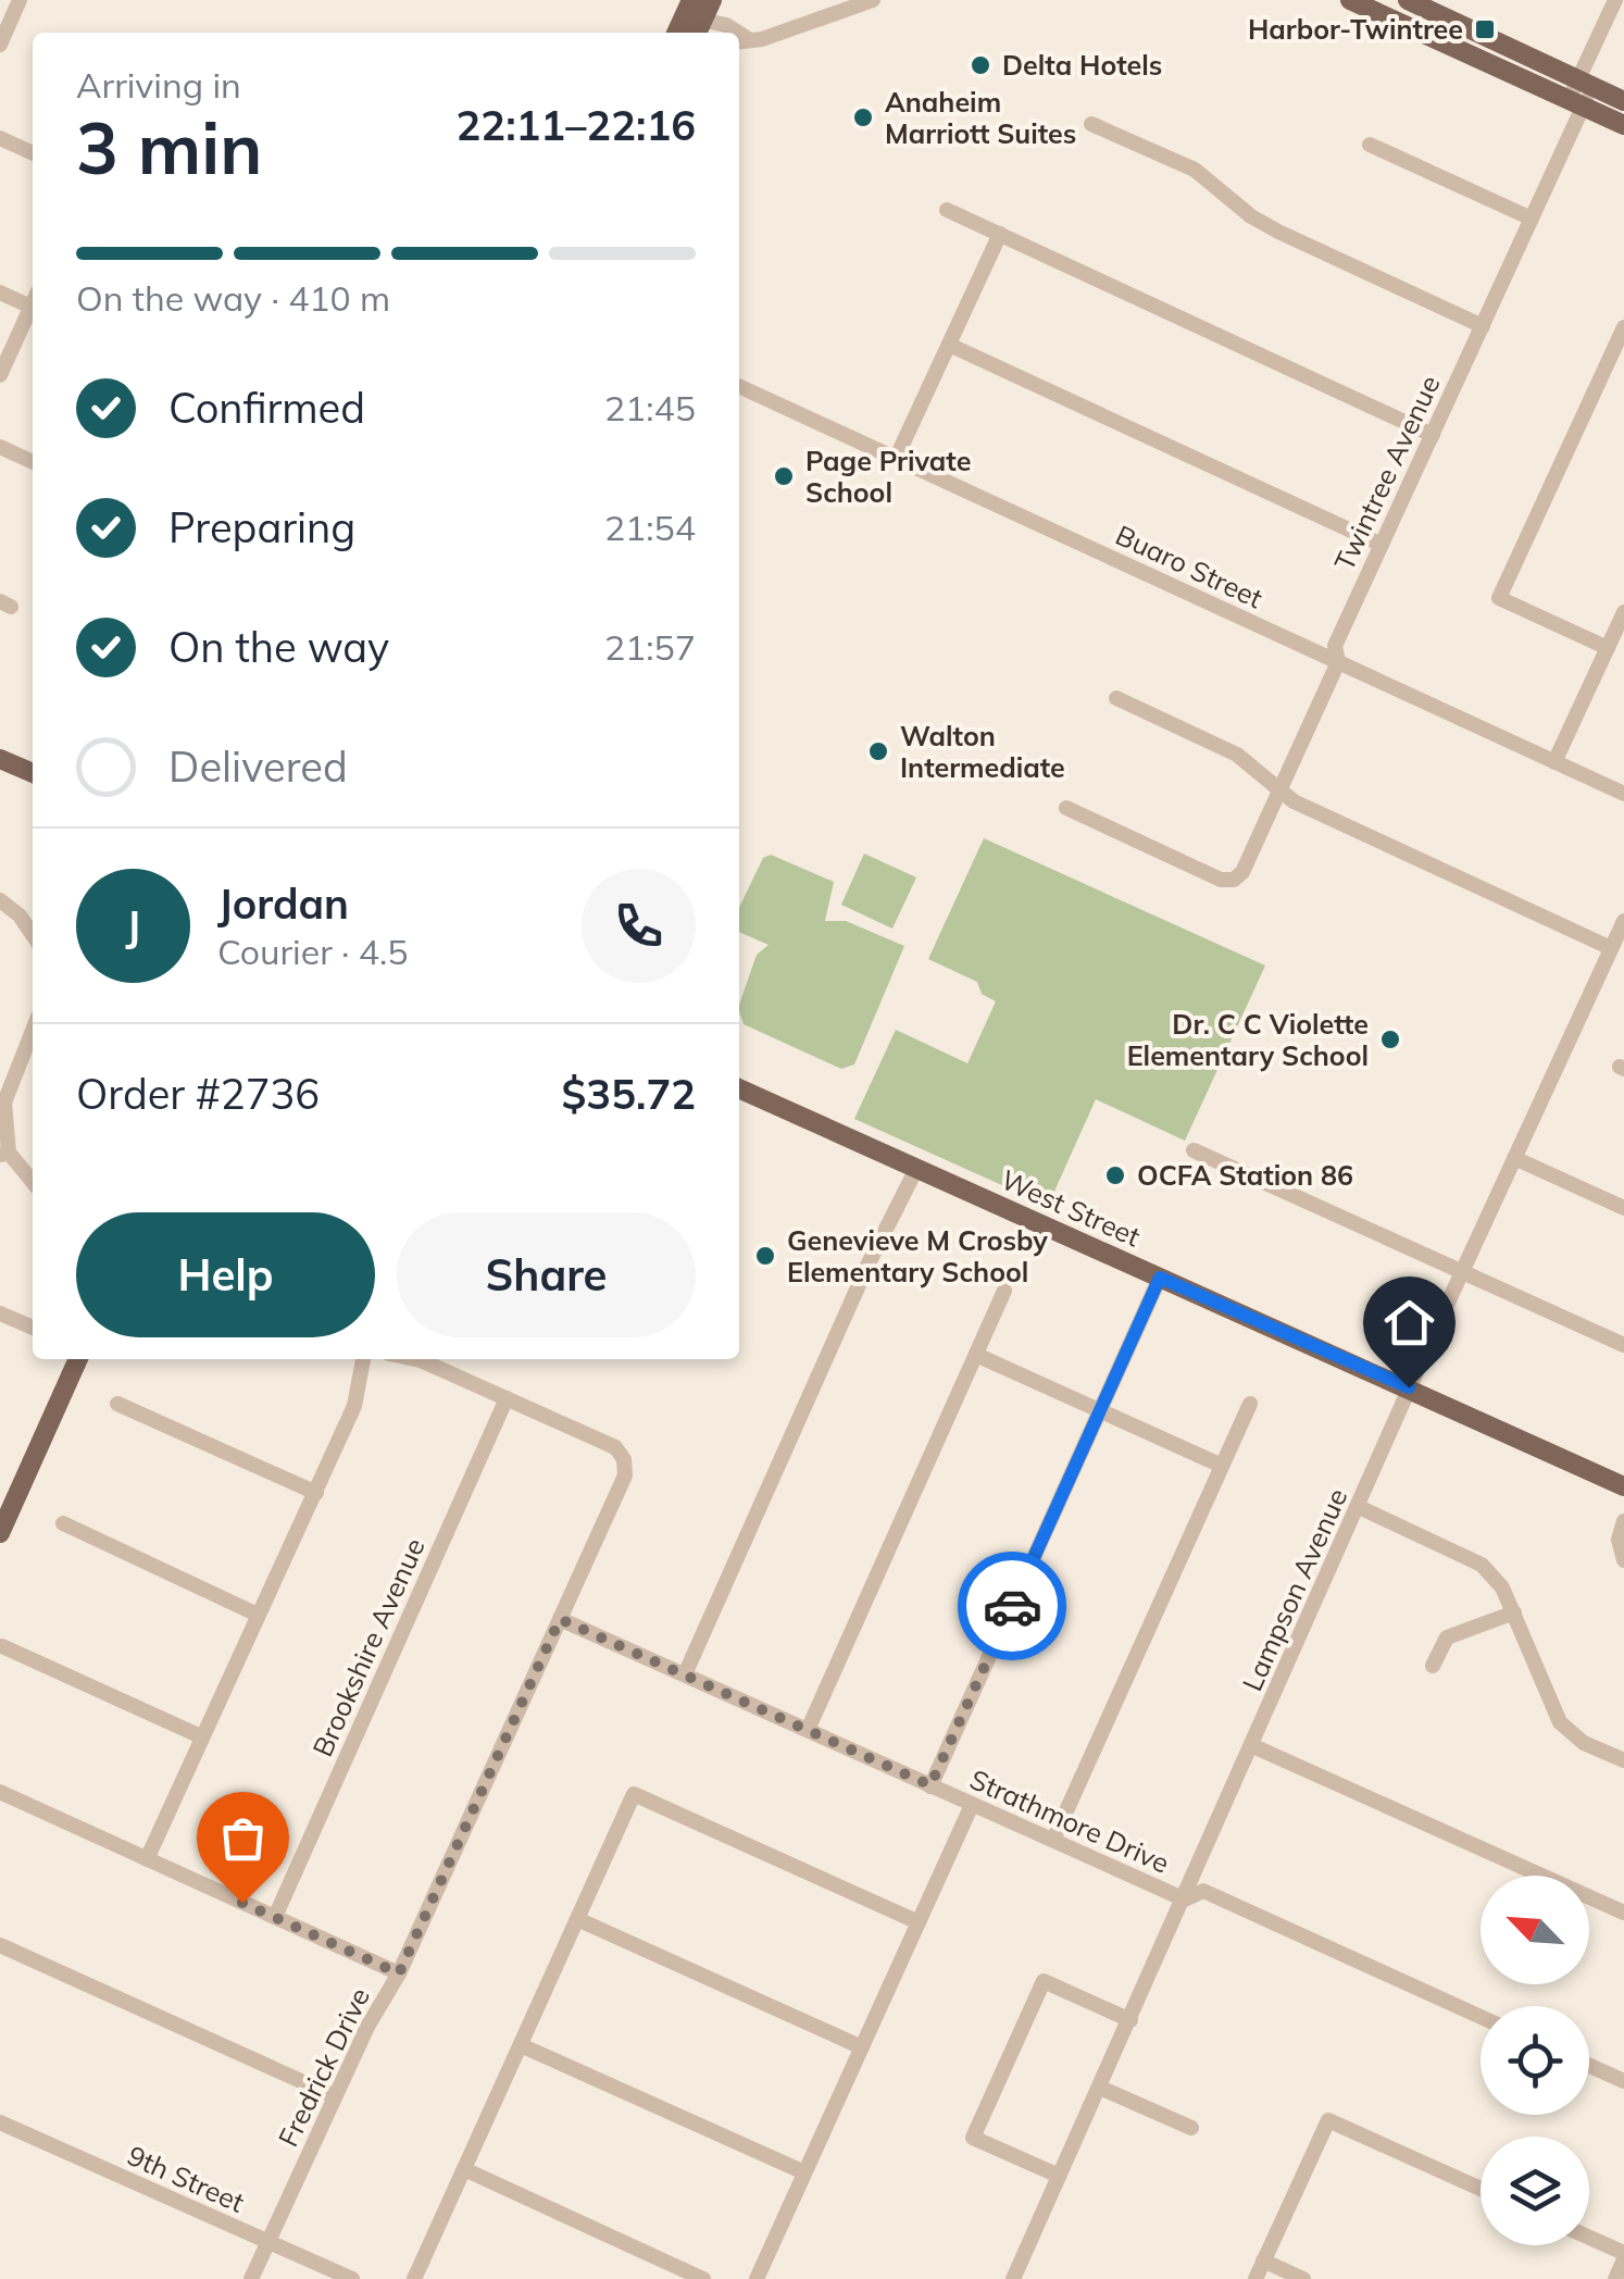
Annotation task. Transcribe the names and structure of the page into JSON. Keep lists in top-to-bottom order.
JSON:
{
  "streets": {
    "main road": ["West Street"],
    "street": [
      "Twintree Avenue",
      "Buaro Street",
      "Lampson Avenue",
      "Brookshire Avenue",
      "Strathmore Drive",
      "Fredrick Drive",
      "9th Street"
    ]
  },
  "crossings": [
    ["Twintree Avenue", "Buaro Street"],
    ["West Street", "Lampson Avenue"],
    ["Lampson Avenue", "Strathmore Drive"],
    ["Brookshire Avenue", "Fredrick Drive"],
    ["Strathmore Drive", "Fredrick Drive"],
    ["Fredrick Drive", "9th Street"]
  ],
  "places": {
    "transit": ["Harbor-Twintree"],
    "other": [
      "Delta Hotels",
      "Anaheim Marriott Suites",
      "Page Private School",
      "Walton Intermediate",
      "Dr. C C Violette Elementary School",
      "OCFA Station 86",
      "Genevieve M Crosby Elementary School"
    ]
  },
  "north": "top left",
  "page": {
    "heading": ["3 min", "Arriving in", "22:11–22:16"],
    "panel": [
      "Jordan",
      "Courier · 4.5",
      "Order #2736",
      "$35.72"
    ],
    "bar": "On the way · 410 m",
    "list": [
      ["Confirmed", "21:45"],
      ["Preparing", "21:54"],
      ["On the way", "21:57"],
      "Delivered"
    ],
    "round": "J",
    "buttons": ["Help", "Share"]
  }
}
